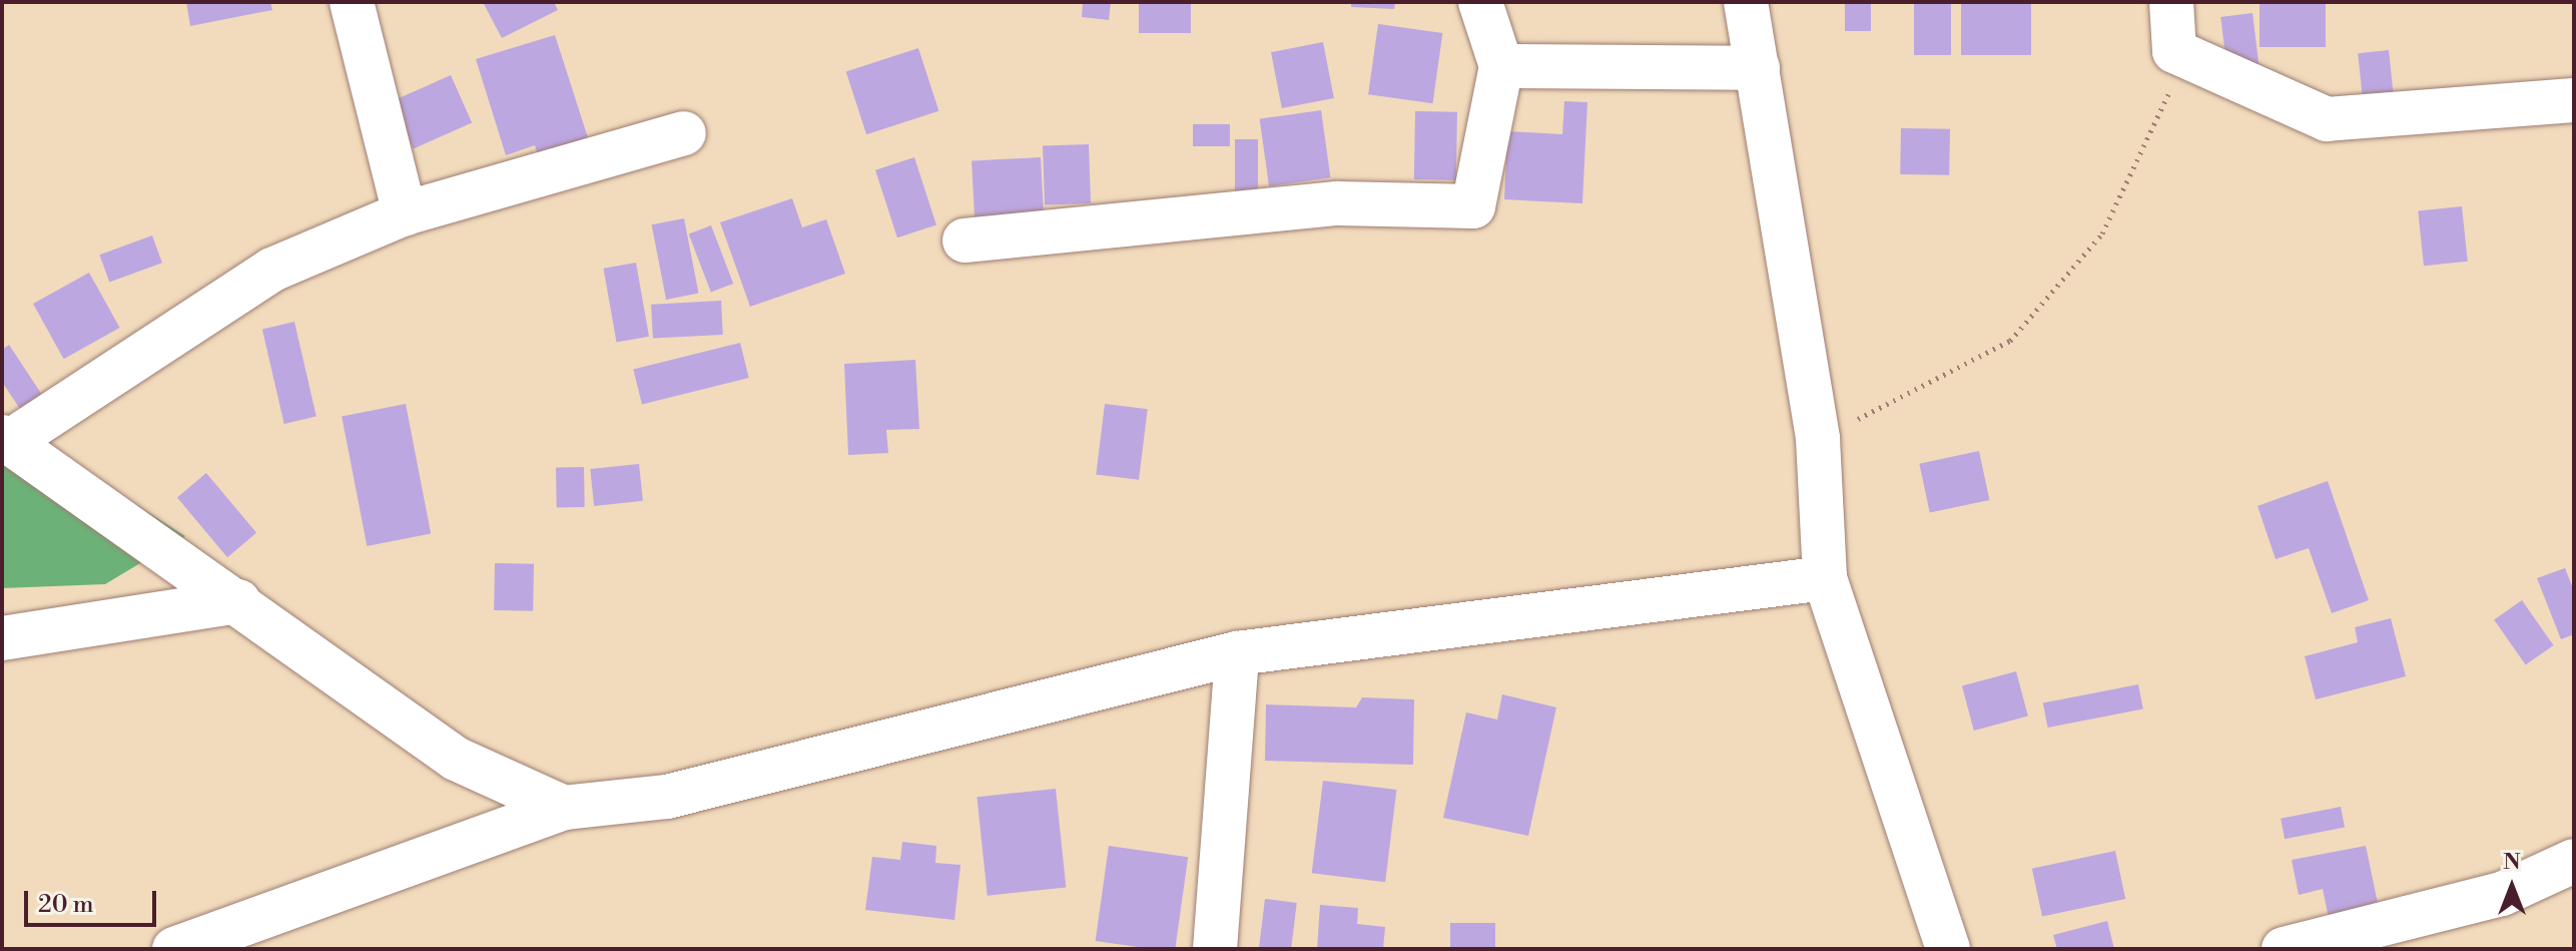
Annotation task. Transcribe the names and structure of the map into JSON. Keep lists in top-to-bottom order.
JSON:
{
  "scale_bar": "20 m",
  "north": "top"
}
